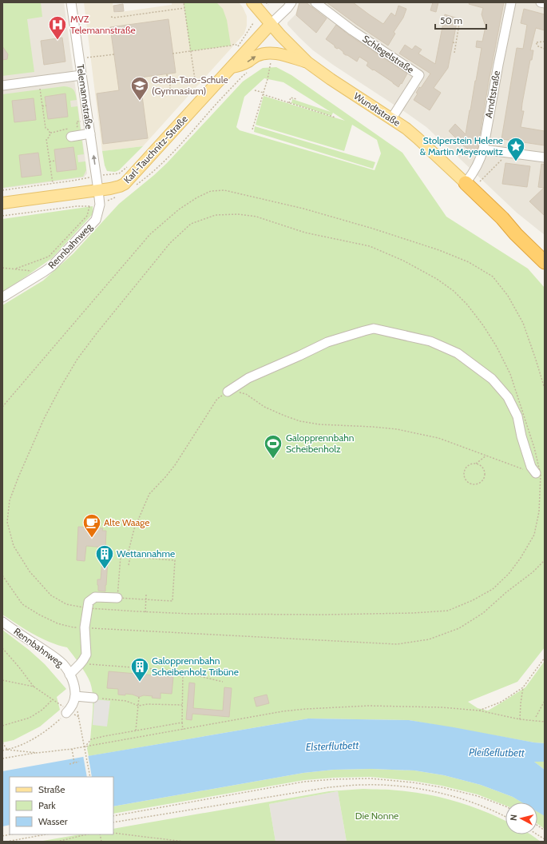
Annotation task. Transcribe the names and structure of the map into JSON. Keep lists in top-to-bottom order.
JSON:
{
  "streets": {
    "highway": ["Wundtstraße"],
    "main road": ["Karl-Tauchnitz-Straße"],
    "street": [
      "Schlegelstraße",
      "Arndtstraße",
      "Telemannstraße",
      "Rennbahnweg"
    ]
  },
  "crossings": [
    ["Schlegelstraße", "Wundtstraße"],
    ["Arndtstraße", "Wundtstraße"],
    ["Telemannstraße", "Karl-Tauchnitz-Straße"],
    ["Telemannstraße", "Rennbahnweg"],
    ["Wundtstraße", "Karl-Tauchnitz-Straße"],
    ["Karl-Tauchnitz-Straße", "Rennbahnweg"]
  ],
  "water": ["Elsterflutbett", "Pleißeflutbett"],
  "parks": ["Die Nonne"],
  "places": {
    "hospital": ["MVZ Telemannstraße"],
    "school or university": ["Gerda-Taro-Schule (Gymnasium)"],
    "place": ["Stolperstein Helene & Martin Meyerowitz"],
    "sports": ["Galopprennbahn Scheibenholz"],
    "cafe": ["Alte Waage"],
    "building": ["Wettannahme", "Galopprennbahn Scheibenholz Tribüne"]
  },
  "legend": ["Straße", "Park", "Wasser"],
  "scale_bar": "50 m",
  "north": "left"
}
